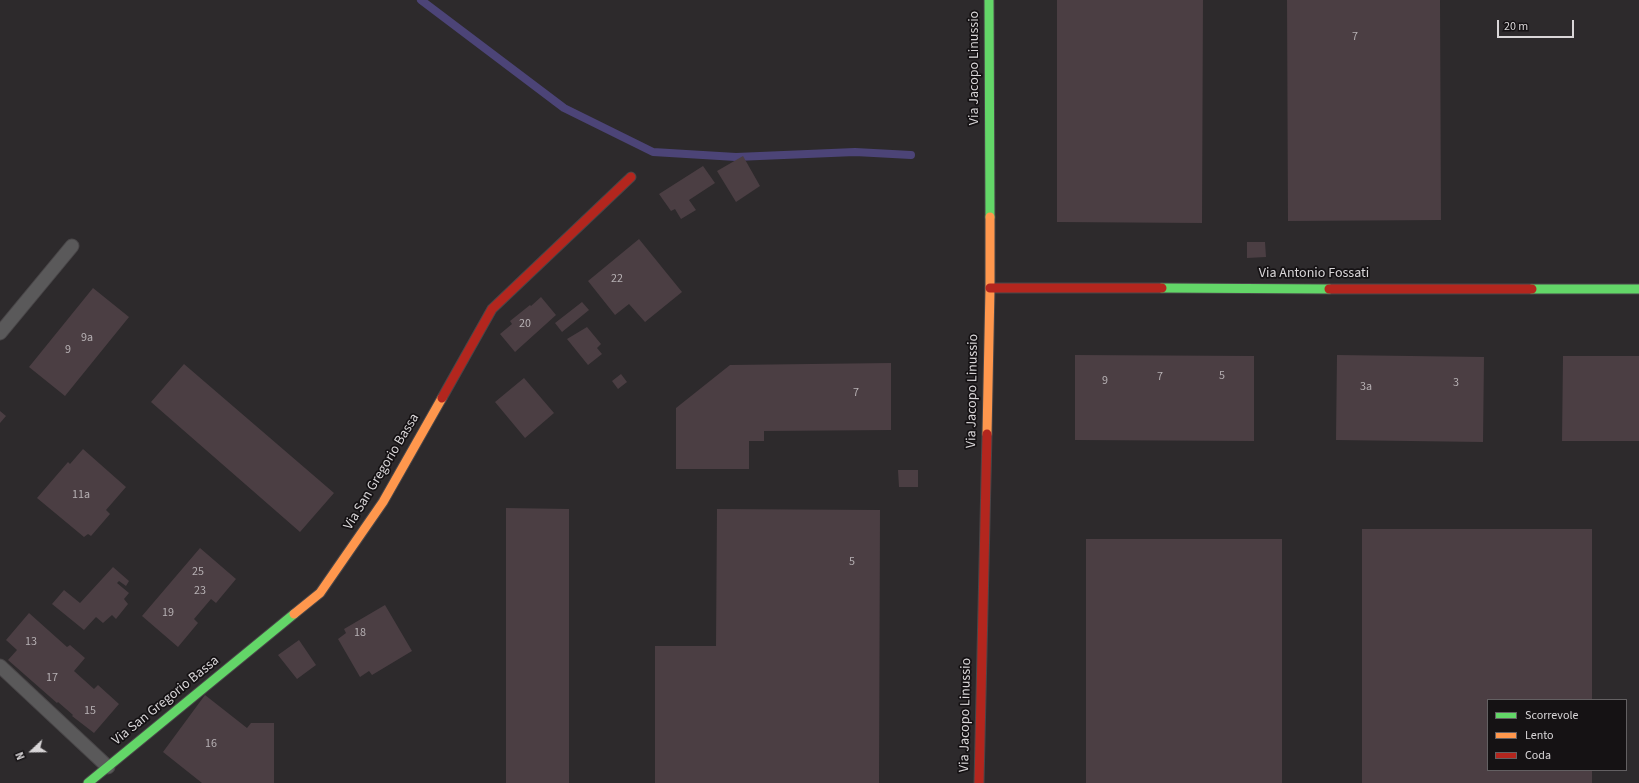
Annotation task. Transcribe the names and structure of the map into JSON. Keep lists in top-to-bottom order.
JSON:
{
  "streets": {
    "street": ["Via Jacopo Linussio", "Via Antonio Fossati", "Via San Gregorio Bassa"]
  },
  "crossings": [
    ["Via Jacopo Linussio", "Via Antonio Fossati"]
  ],
  "house_numbers": [
    "7",
    "22",
    "20",
    "9a",
    "9",
    "5",
    "7",
    "9",
    "3",
    "3a",
    "7",
    "11a",
    "5",
    "25",
    "23",
    "19",
    "18",
    "13",
    "17",
    "15",
    "16"
  ],
  "legend": ["Scorrevole", "Lento", "Coda"],
  "scale_bar": "20 m",
  "north": "left"
}
